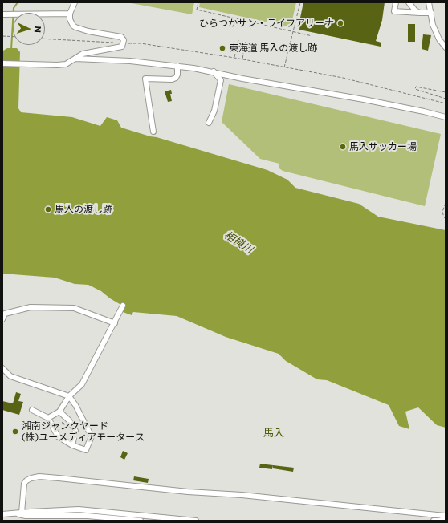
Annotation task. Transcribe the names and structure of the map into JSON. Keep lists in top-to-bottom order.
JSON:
{
  "districts": ["馬入"],
  "water": ["相模川"],
  "places": [
    "ひらつかサン・ライフアリーナ",
    "東海道 馬入の渡し跡",
    "馬入サッカー場",
    "馬入の渡し跡",
    "湘南ジャンクヤード (株)ユーメディアモータース"
  ],
  "north": "right"
}
